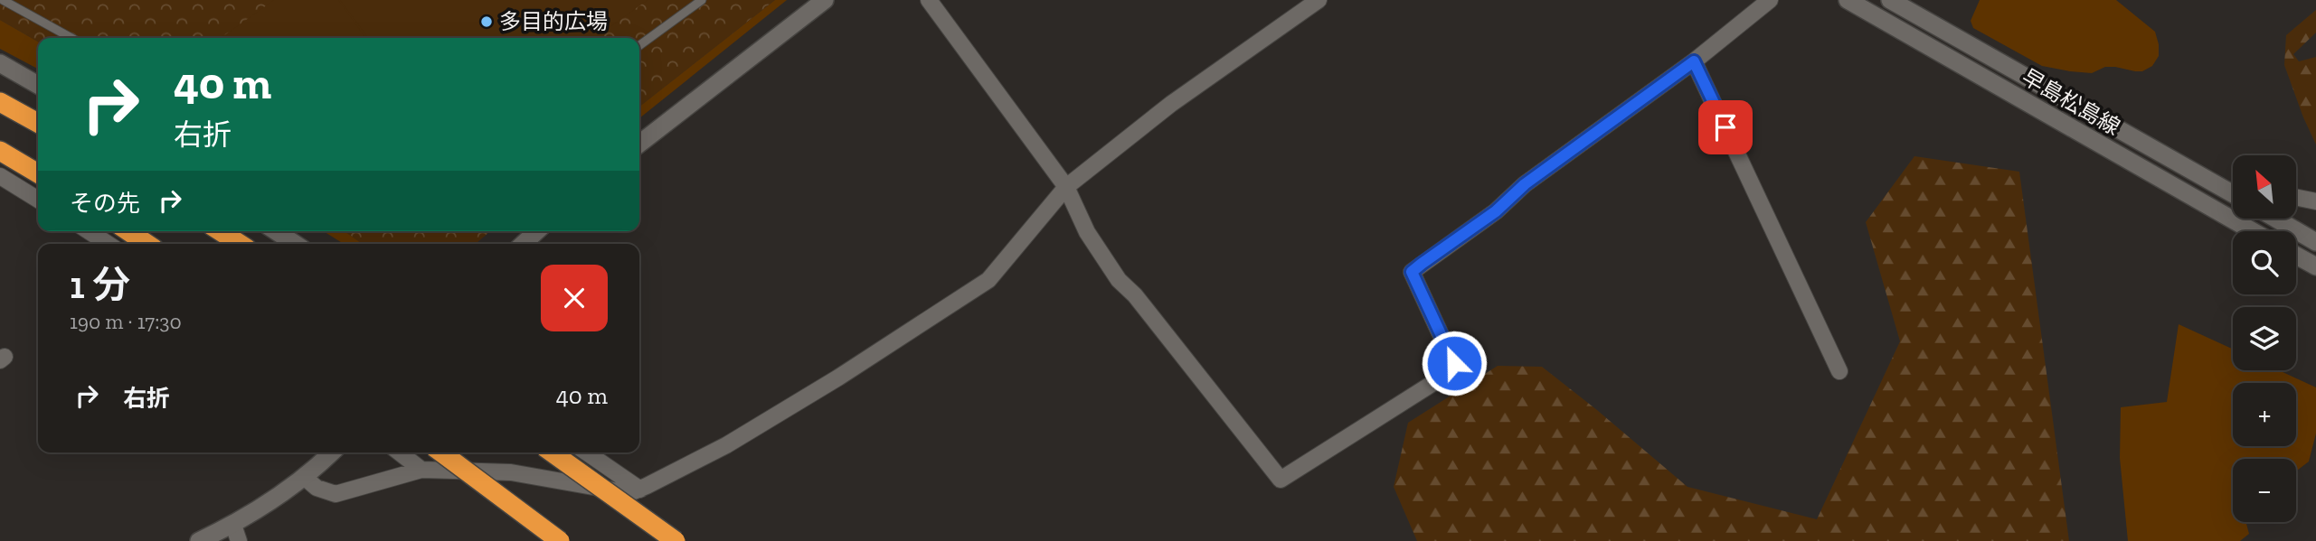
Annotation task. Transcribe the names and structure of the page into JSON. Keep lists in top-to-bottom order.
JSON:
{
  "streets": {
    "main road": ["早島松島線"]
  },
  "places": ["多目的広場"],
  "north": "top left",
  "page": {
    "turn": ["40 m", "右折"],
    "map_buttons": ["+", "−"],
    "then": "その先",
    "heading": ["1 分", "190 m · 17:30"],
    "list": [
      {
        "name": "右折",
        "value": "40 m"
      }
    ]
  }
}
